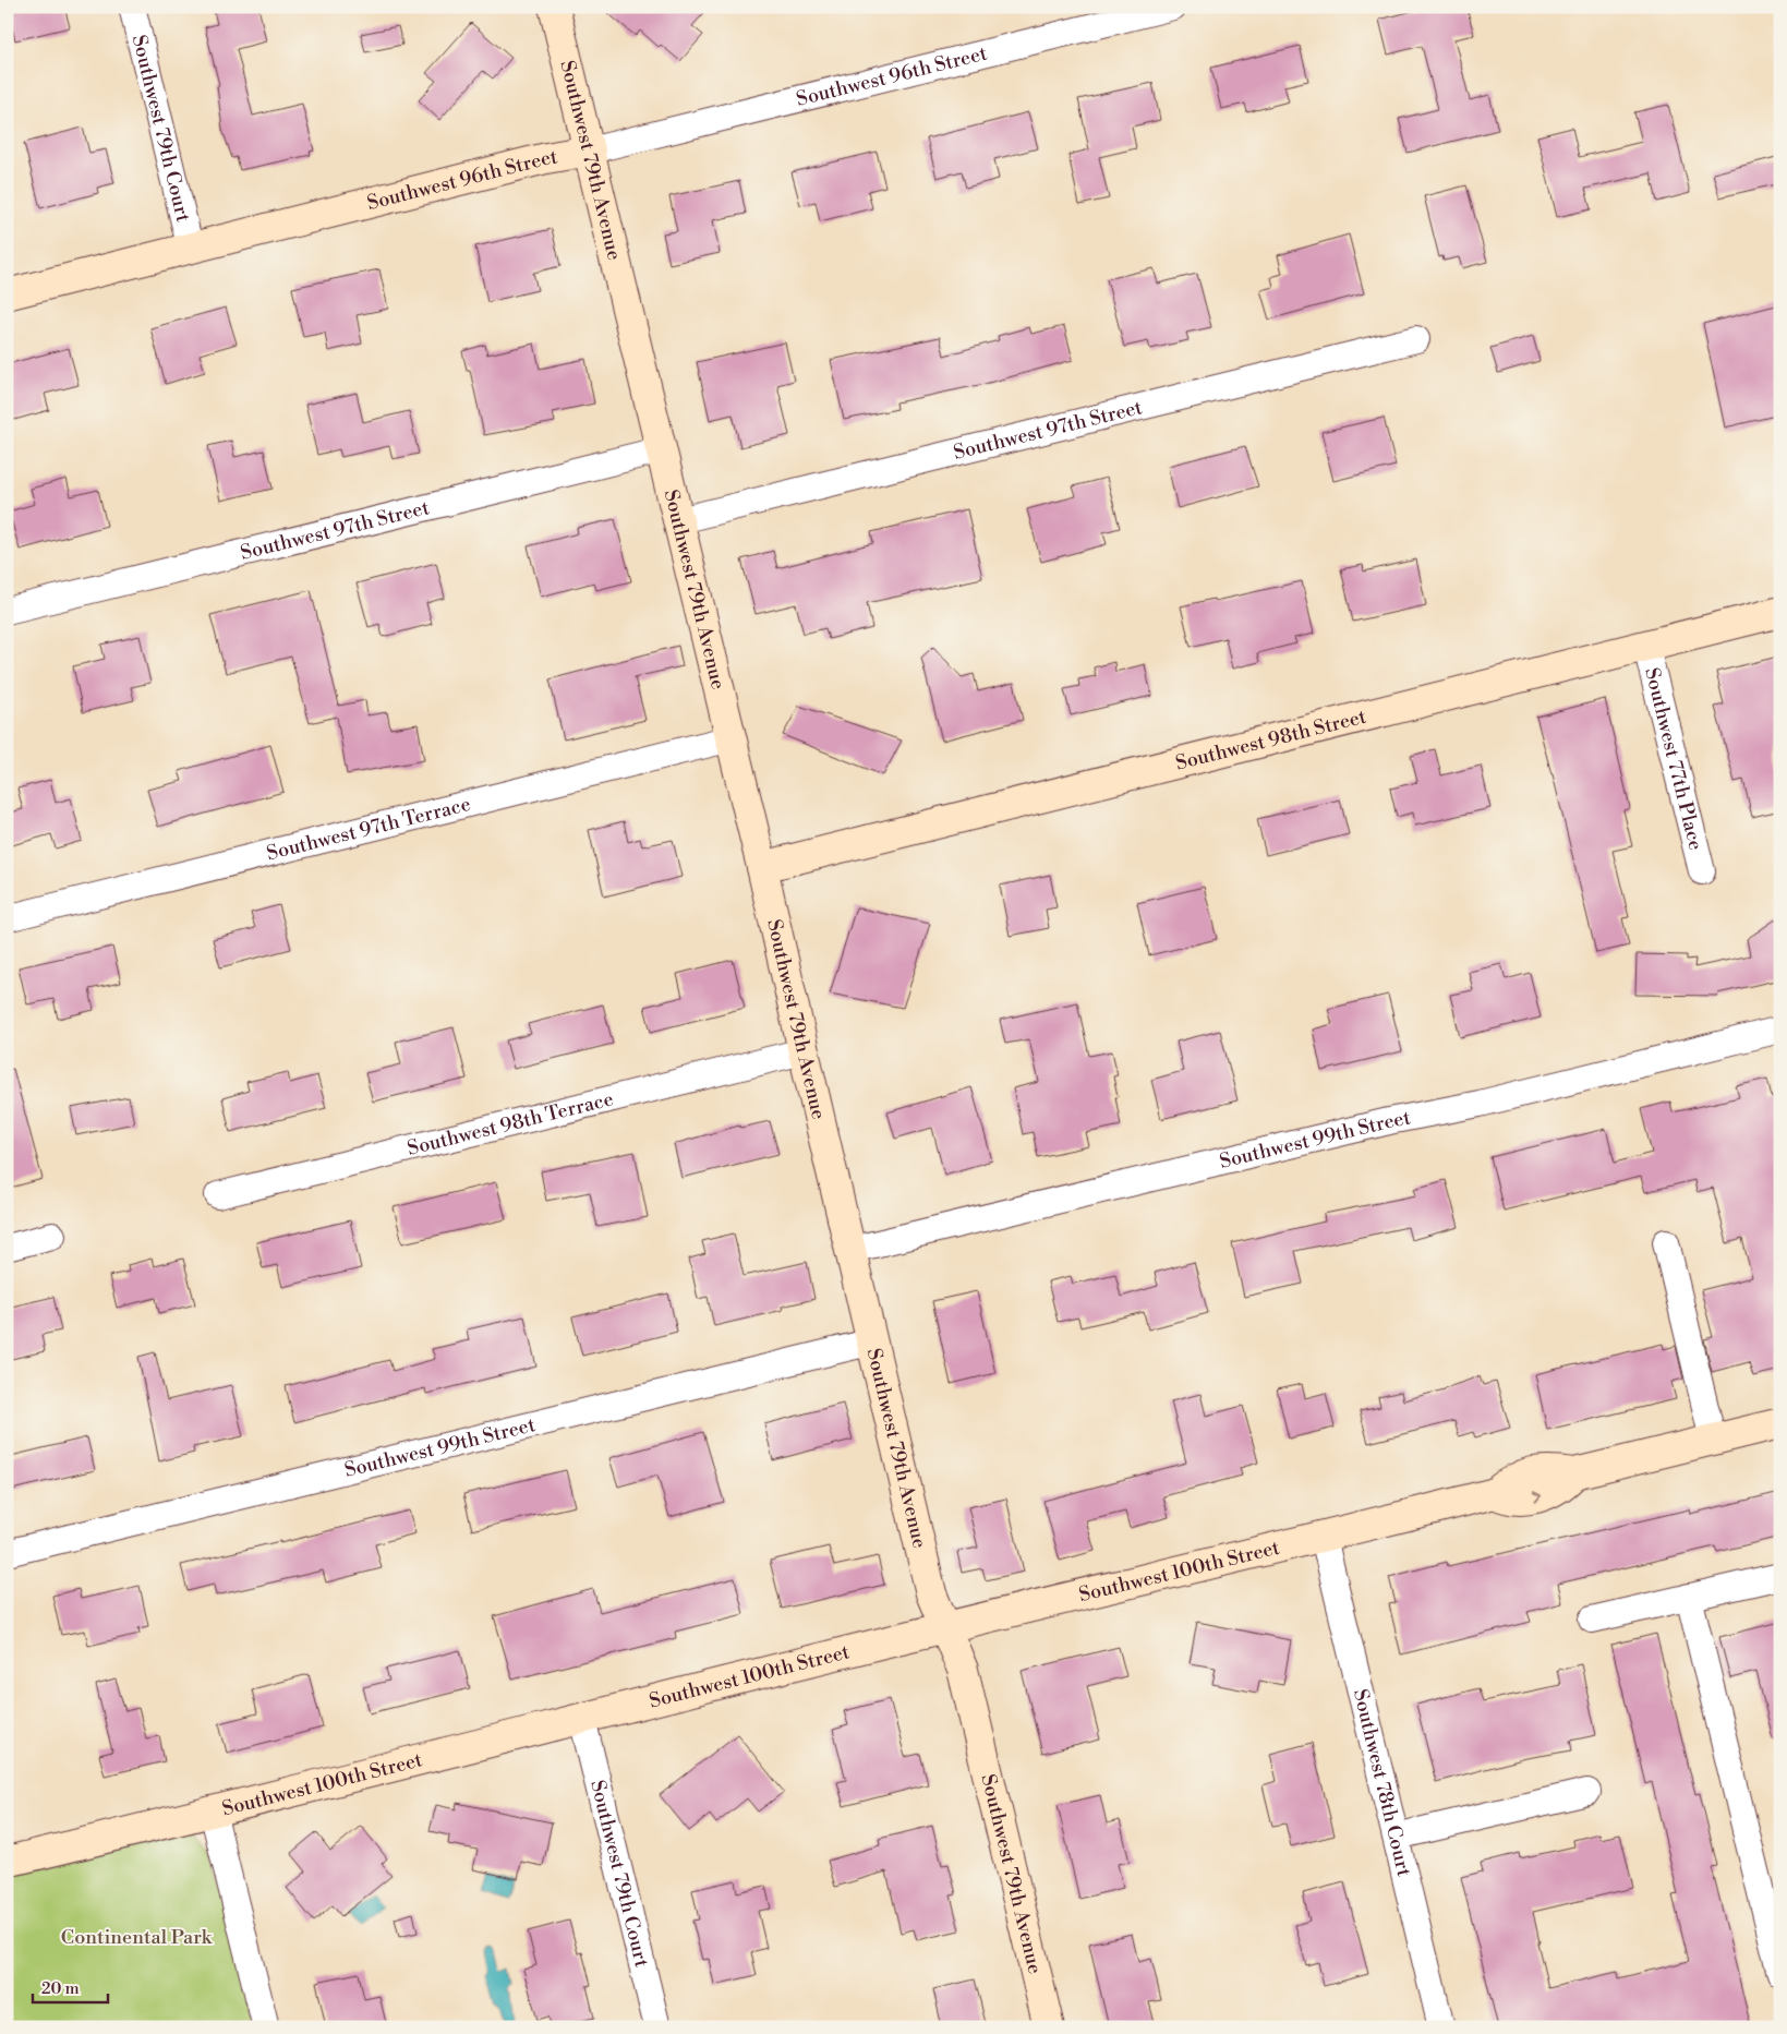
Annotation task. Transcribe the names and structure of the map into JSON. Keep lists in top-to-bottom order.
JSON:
{
  "streets": {
    "street": [
      "Southwest 96th Street",
      "Southwest 79th Court",
      "Southwest 79th Avenue",
      "Southwest 97th Street",
      "Southwest 98th Street",
      "Southwest 77th Place",
      "Southwest 97th Terrace",
      "Southwest 98th Terrace",
      "Southwest 99th Street",
      "Southwest 100th Street",
      "Southwest 78th Court"
    ]
  },
  "crossings": [
    ["Southwest 96th Street", "Southwest 79th Court"],
    ["Southwest 96th Street", "Southwest 79th Avenue"],
    ["Southwest 79th Court", "Southwest 100th Street"],
    ["Southwest 79th Avenue", "Southwest 97th Street"],
    ["Southwest 79th Avenue", "Southwest 98th Street"],
    ["Southwest 79th Avenue", "Southwest 97th Terrace"],
    ["Southwest 79th Avenue", "Southwest 98th Terrace"],
    ["Southwest 79th Avenue", "Southwest 99th Street"],
    ["Southwest 79th Avenue", "Southwest 100th Street"],
    ["Southwest 98th Street", "Southwest 77th Place"],
    ["Southwest 100th Street", "Southwest 78th Court"]
  ],
  "parks": ["Continental Park"],
  "scale_bar": "20 m"
}
